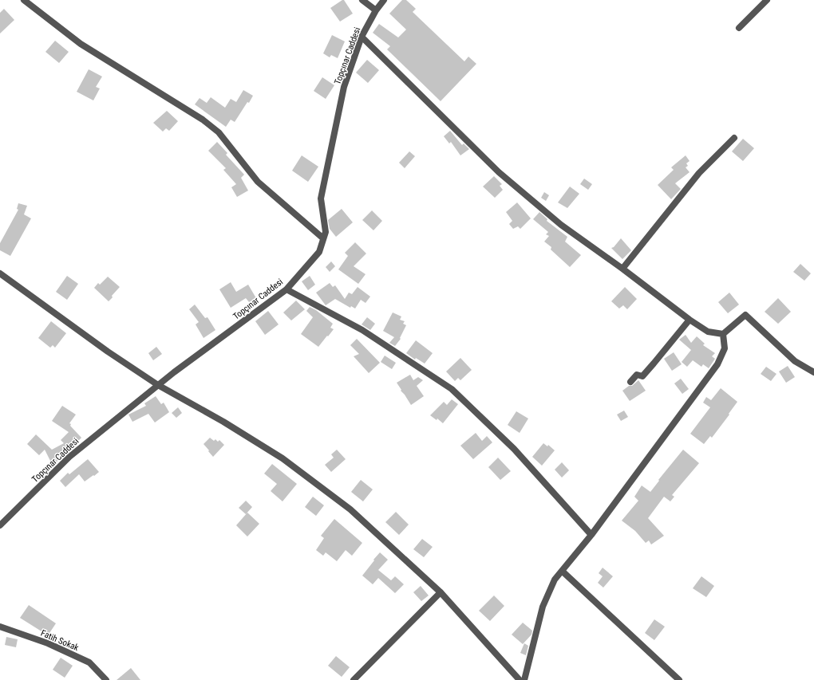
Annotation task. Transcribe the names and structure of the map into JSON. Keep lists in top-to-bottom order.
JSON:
{
  "streets": {
    "street": ["Topçınar Caddesi", "Fatih Sokak"]
  }
}
